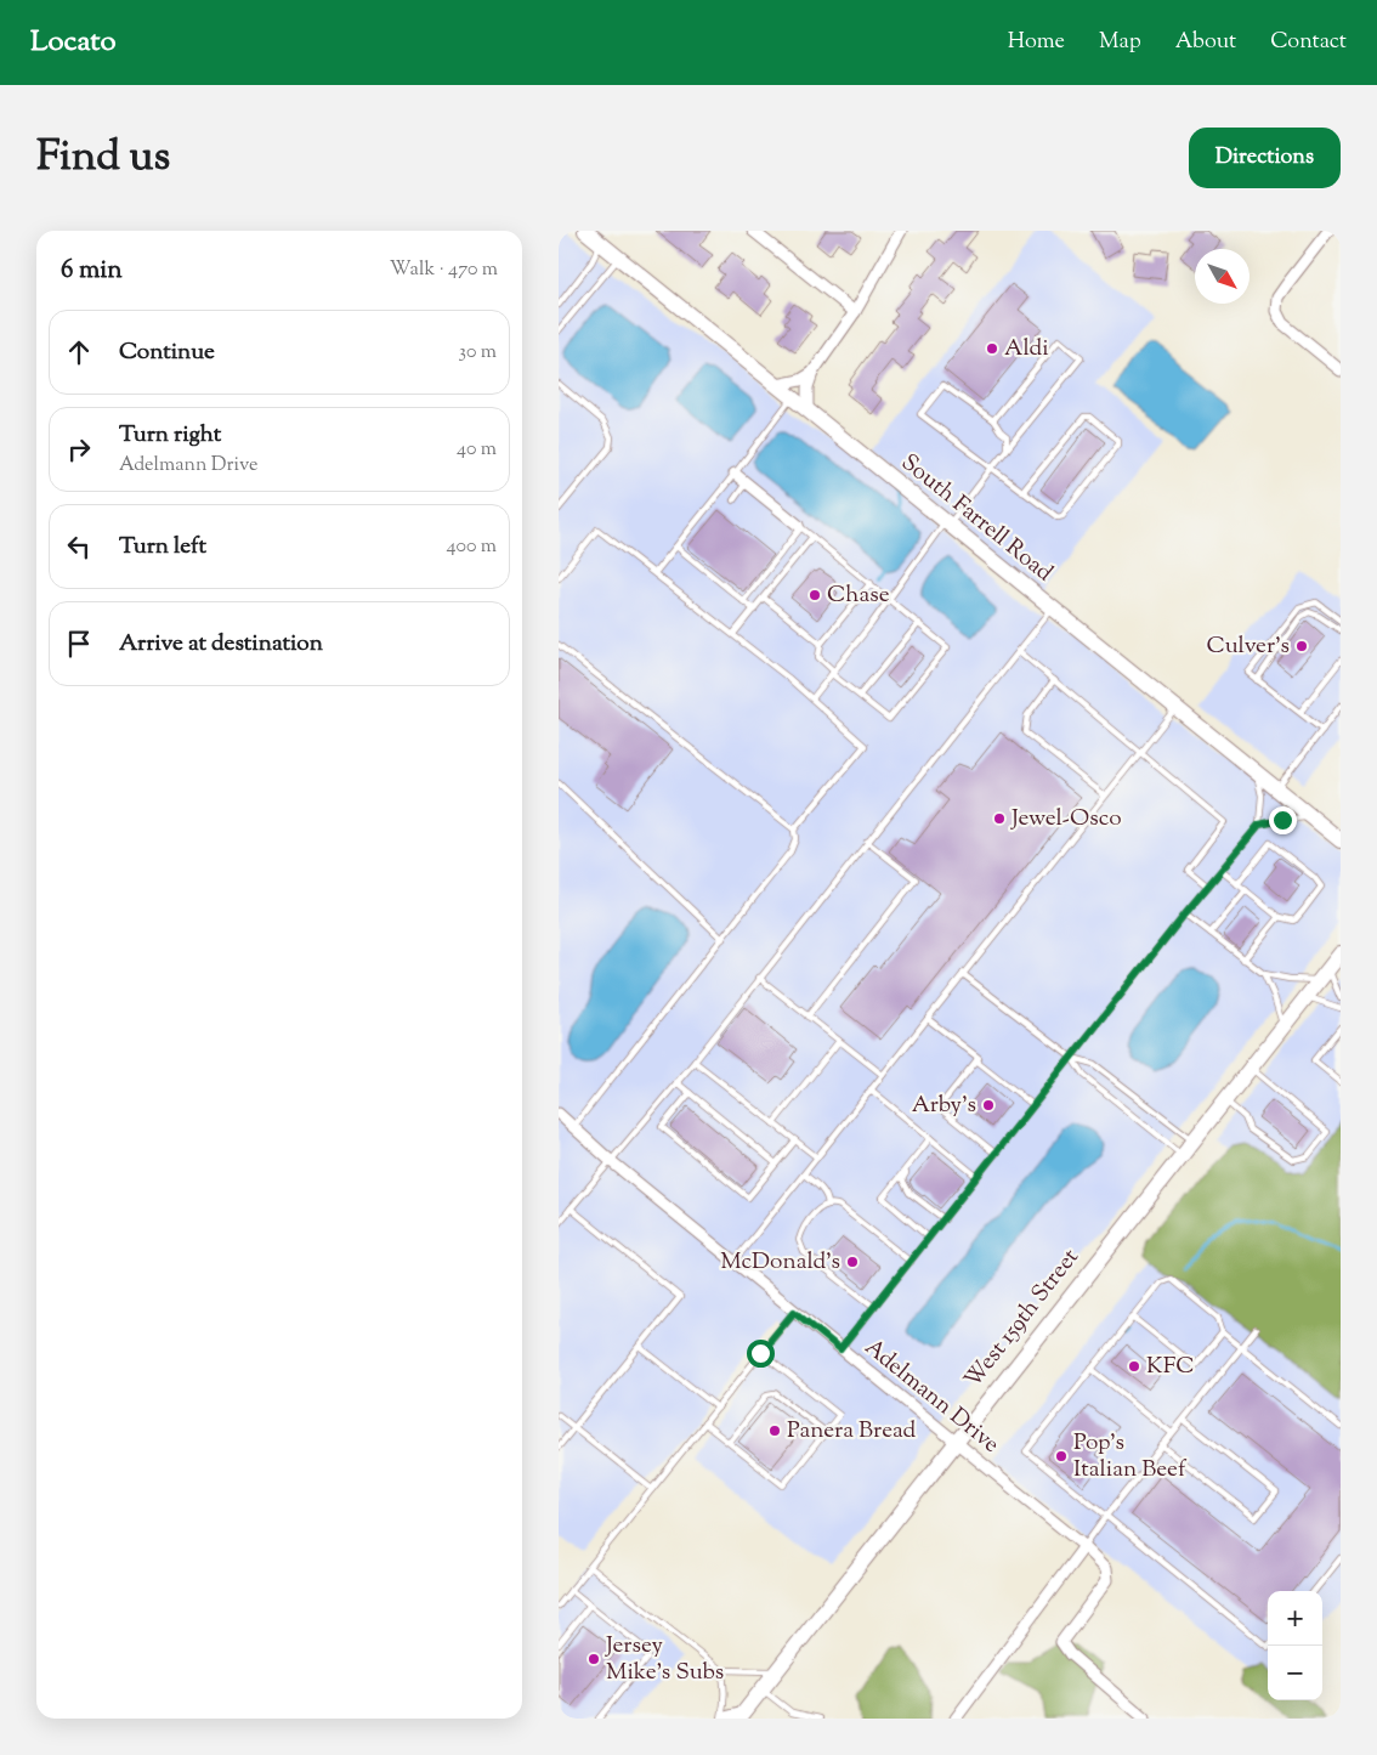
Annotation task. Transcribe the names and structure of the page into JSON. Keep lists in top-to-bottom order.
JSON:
{
  "streets": {
    "main road": ["South Farrell Road", "West 159th Street"],
    "street": ["Adelmann Drive"]
  },
  "crossings": [
    ["West 159th Street", "Adelmann Drive"]
  ],
  "places": [
    "Aldi",
    "Chase",
    "Culver's",
    "Jewel-Osco",
    "Arby's",
    "McDonald's",
    "KFC",
    "Panera Bread",
    "Pop's Italian Beef",
    "Jersey Mike's Subs"
  ],
  "north": "bottom right",
  "page": {
    "header": "Locato",
    "nav": [
      "Home",
      "Map",
      "About",
      "Contact"
    ],
    "title": "Find us",
    "buttons": "Directions",
    "heading": ["6 min", "Walk · 470 m"],
    "list": [
      ["Continue", "30 m"],
      ["Turn right", "Adelmann Drive", "40 m"],
      ["Turn left", "400 m"],
      "Arrive at destination"
    ],
    "map_buttons": ["+", "−"]
  }
}
